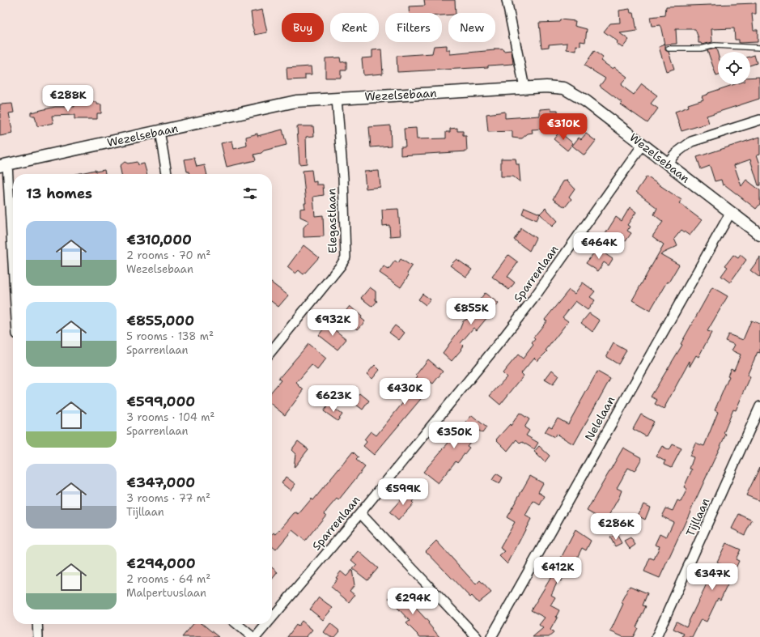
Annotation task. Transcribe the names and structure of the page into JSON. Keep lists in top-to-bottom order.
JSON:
{
  "streets": {
    "street": [
      "Wezelsebaan",
      "Elegastlaan",
      "Sparrenlaan",
      "Nelelaan",
      "Tijllaan"
    ]
  },
  "crossings": [
    ["Wezelsebaan", "Elegastlaan"],
    ["Wezelsebaan", "Sparrenlaan"],
    ["Wezelsebaan", "Nelelaan"]
  ],
  "page": {
    "chip": [
      "Buy",
      "Rent",
      "Filters",
      "New"
    ],
    "price": [
      "€288K",
      "€310K",
      "€464K",
      "€855K",
      "€932K",
      "€430K",
      "€623K",
      "€350K",
      "€599K",
      "€286K",
      "€412K",
      "€347K",
      "€294K"
    ],
    "heading": "13 homes",
    "list": [
      {
        "name": "€310,000",
        "note": "2 rooms · 70 m² · Wezelsebaan"
      },
      {
        "name": "€855,000",
        "note": "5 rooms · 138 m² · Sparrenlaan"
      },
      {
        "name": "€599,000",
        "note": "3 rooms · 104 m² · Sparrenlaan"
      },
      {
        "name": "€347,000",
        "note": "3 rooms · 77 m² · Tijllaan"
      },
      {
        "name": "€294,000",
        "note": "2 rooms · 64 m² · Malpertuuslaan"
      }
    ]
  }
}
